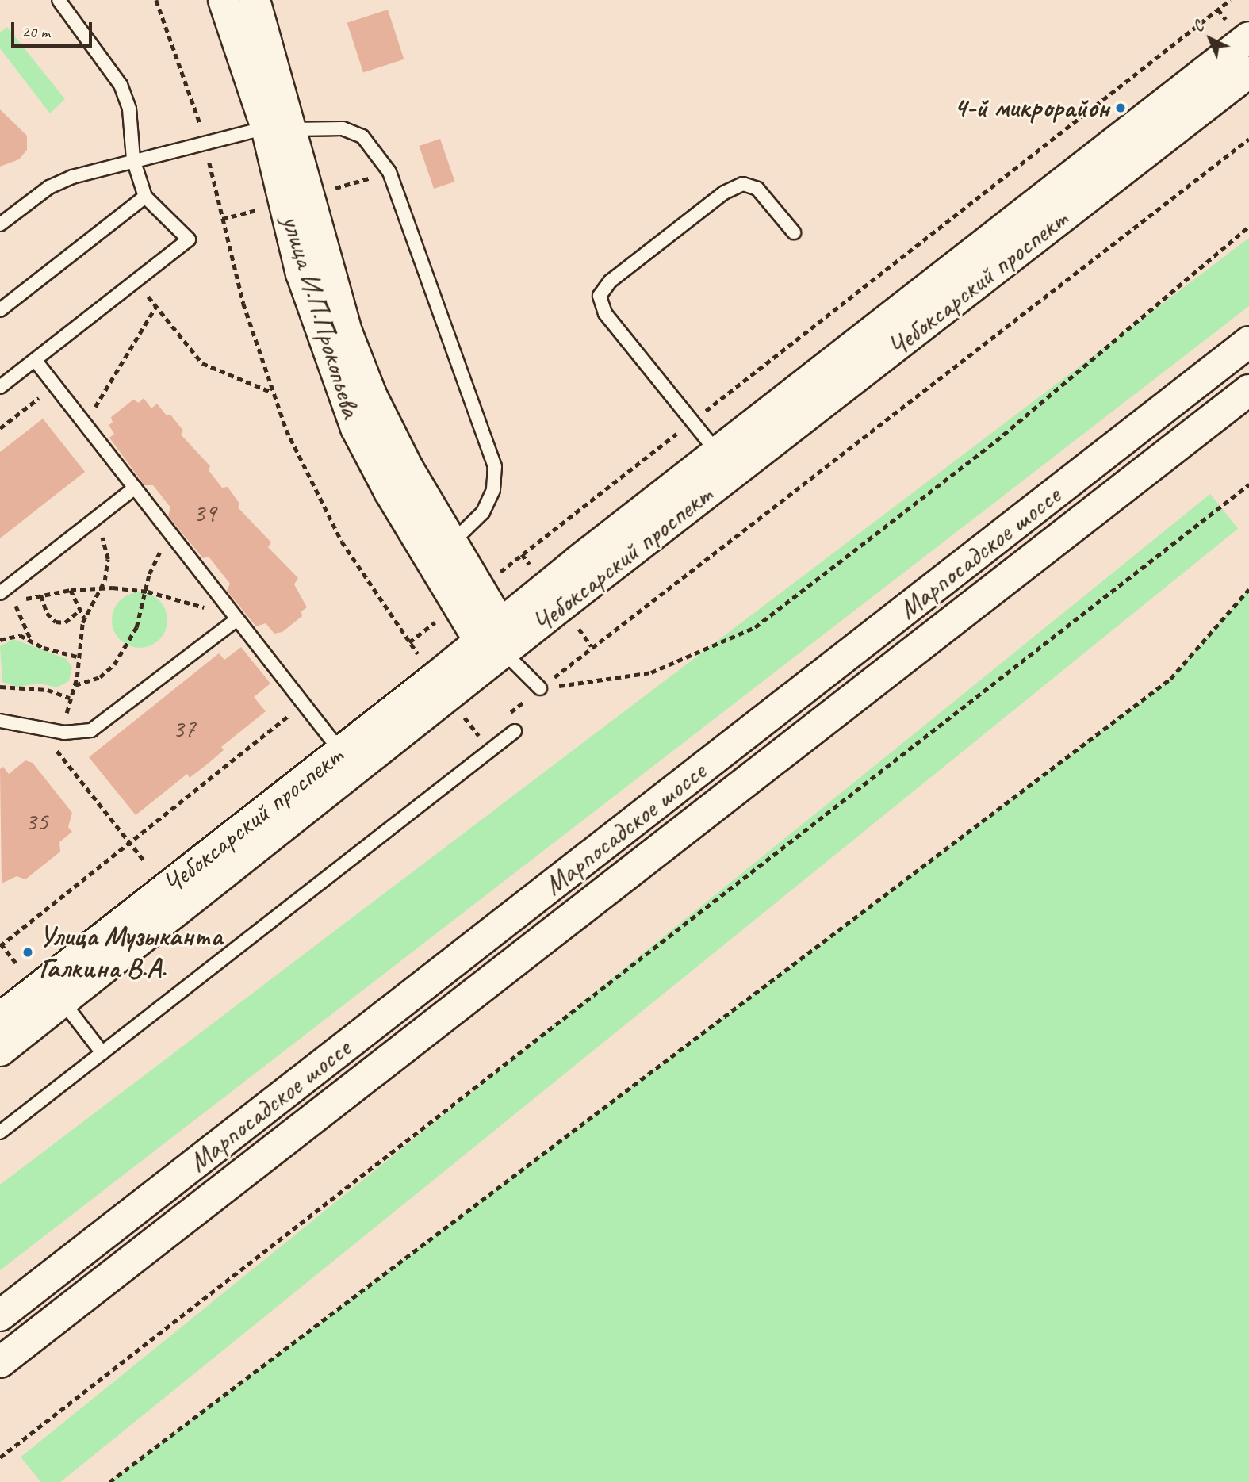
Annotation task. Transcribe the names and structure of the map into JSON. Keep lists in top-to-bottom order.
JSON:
{
  "streets": {
    "street": ["Чебоксарский проспект", "улица И.П.Прокопьева", "Марпосадское шоссе"]
  },
  "crossings": [
    ["Чебоксарский проспект", "улица И.П.Прокопьева"]
  ],
  "places": ["4-й микрорайон", "Улица Музыканта Галкина В.А."],
  "house_numbers": ["39", "37", "35"],
  "scale_bar": "20 m",
  "north": "top left"
}
